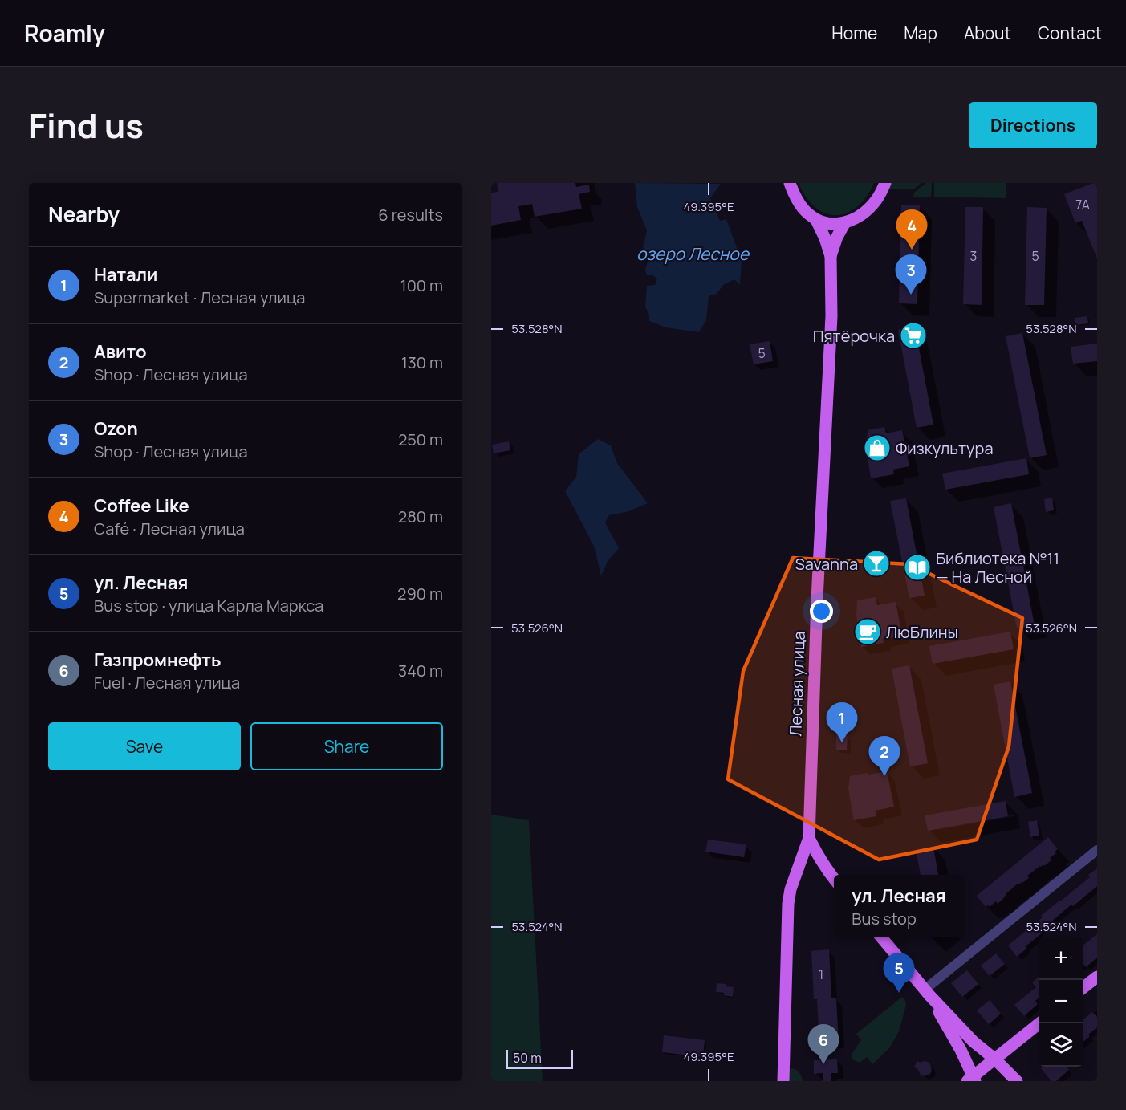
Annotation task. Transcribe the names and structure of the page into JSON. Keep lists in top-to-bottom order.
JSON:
{
  "streets": {
    "main road": ["Лесная улица"]
  },
  "water": ["озеро Лесное"],
  "places": {
    "supermarket": ["Пятёрочка"],
    "shop": ["Физкультура"],
    "bar": ["Savanna"],
    "library": ["Библиотека №11 — На Лесной"],
    "cafe": ["ЛюБлины"]
  },
  "house_numbers": [
    "7А",
    "3",
    "5",
    "5",
    "1"
  ],
  "scale_bar": "50 m",
  "page": {
    "header": "Roamly",
    "nav": [
      "Home",
      "Map",
      "About",
      "Contact"
    ],
    "title": "Find us",
    "buttons": [
      "Directions",
      ["Save", "Share"]
    ],
    "heading": ["Nearby", "6 results"],
    "pins": [
      "4",
      "3",
      "1",
      "2",
      "5",
      "6"
    ],
    "list": [
      {
        "mark": "1",
        "name": "Натали",
        "note": "Supermarket · Лесная улица",
        "value": "100 m"
      },
      {
        "mark": "2",
        "name": "Авито",
        "note": "Shop · Лесная улица",
        "value": "130 m"
      },
      {
        "mark": "3",
        "name": "Ozon",
        "note": "Shop · Лесная улица",
        "value": "250 m"
      },
      {
        "mark": "4",
        "name": "Coffee Like",
        "note": "Café · Лесная улица",
        "value": "280 m"
      },
      {
        "mark": "5",
        "name": "ул. Лесная",
        "note": "Bus stop · улица Карла Маркса",
        "value": "290 m"
      },
      {
        "mark": "6",
        "name": "Газпромнефть",
        "note": "Fuel · Лесная улица",
        "value": "340 m"
      }
    ],
    "popup": ["ул. Лесная", "Bus stop"],
    "map_buttons": ["+", "−"],
    "scale": "50 m"
  },
  "coordinates": [
    "49.395°E",
    "53.528°N",
    "53.526°N",
    "53.524°N"
  ]
}
